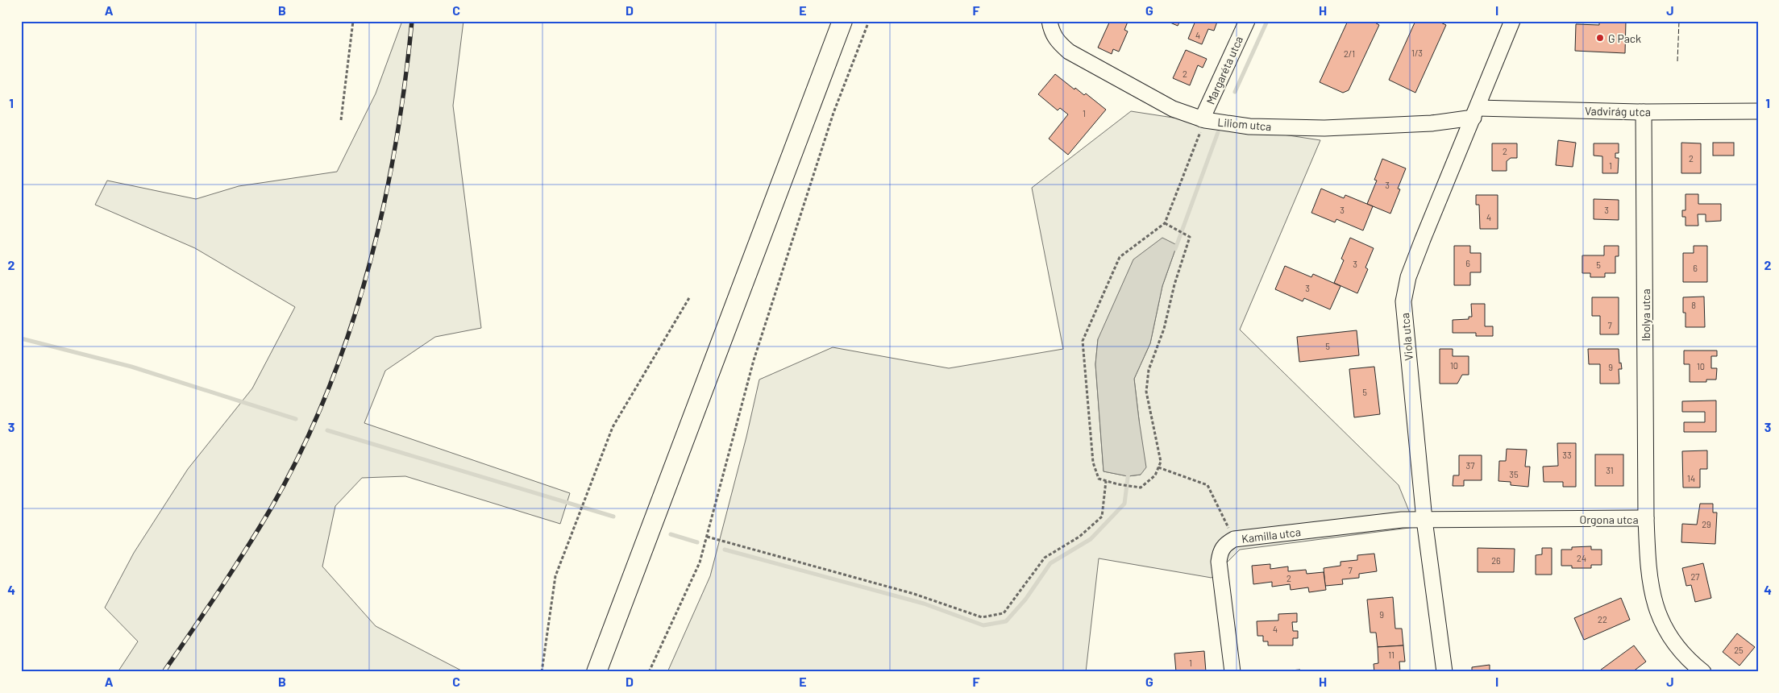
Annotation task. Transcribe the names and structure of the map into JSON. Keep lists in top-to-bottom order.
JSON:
{
  "streets": {
    "street": [
      "Margaréta utca",
      "Vadvirág utca",
      "Liliom utca",
      "Ibolya utca",
      "Viola utca",
      "Orgona utca",
      "Kamilla utca"
    ]
  },
  "crossings": [
    ["Margaréta utca", "Liliom utca"],
    ["Vadvirág utca", "Liliom utca"],
    ["Vadvirág utca", "Ibolya utca"],
    ["Vadvirág utca", "Viola utca"],
    ["Liliom utca", "Viola utca"],
    ["Ibolya utca", "Orgona utca"],
    ["Viola utca", "Orgona utca"],
    ["Viola utca", "Kamilla utca"],
    ["Orgona utca", "Kamilla utca"]
  ],
  "places": ["G Pack"],
  "house_numbers": [
    "4",
    "1/3",
    "2/1",
    "2",
    "1",
    "2",
    "2",
    "1",
    "3",
    "3",
    "3",
    "4",
    "6",
    "3",
    "5",
    "6",
    "3",
    "8",
    "7",
    "5",
    "10",
    "10",
    "9",
    "5",
    "33",
    "37",
    "31",
    "35",
    "14",
    "29",
    "24",
    "26",
    "7",
    "27",
    "2",
    "9",
    "22",
    "4",
    "25",
    "11",
    "1"
  ],
  "grid": {
    "columns": [
      "A",
      "B",
      "C",
      "D",
      "E",
      "F",
      "G",
      "H",
      "I",
      "J"
    ],
    "rows": [
      "1",
      "2",
      "3",
      "4"
    ]
  }
}
